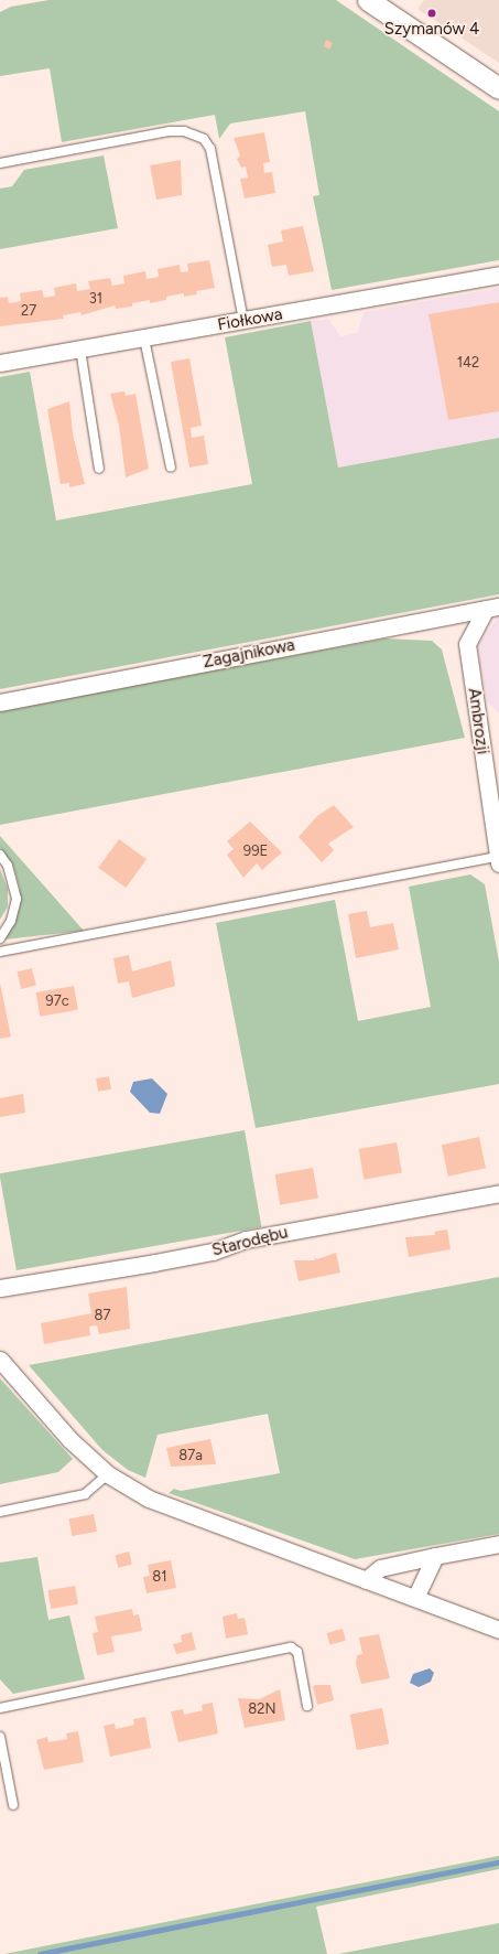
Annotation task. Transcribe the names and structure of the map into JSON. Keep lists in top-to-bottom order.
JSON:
{
  "streets": {
    "street": [
      "Fiołkowa",
      "Zagajnikowa",
      "Ambrozji",
      "Starodębu"
    ]
  },
  "crossings": [
    ["Zagajnikowa", "Ambrozji"]
  ],
  "places": ["Szymanów 4"],
  "house_numbers": [
    "31",
    "27",
    "142",
    "99E",
    "97c",
    "87",
    "87a",
    "81",
    "82N"
  ]
}
